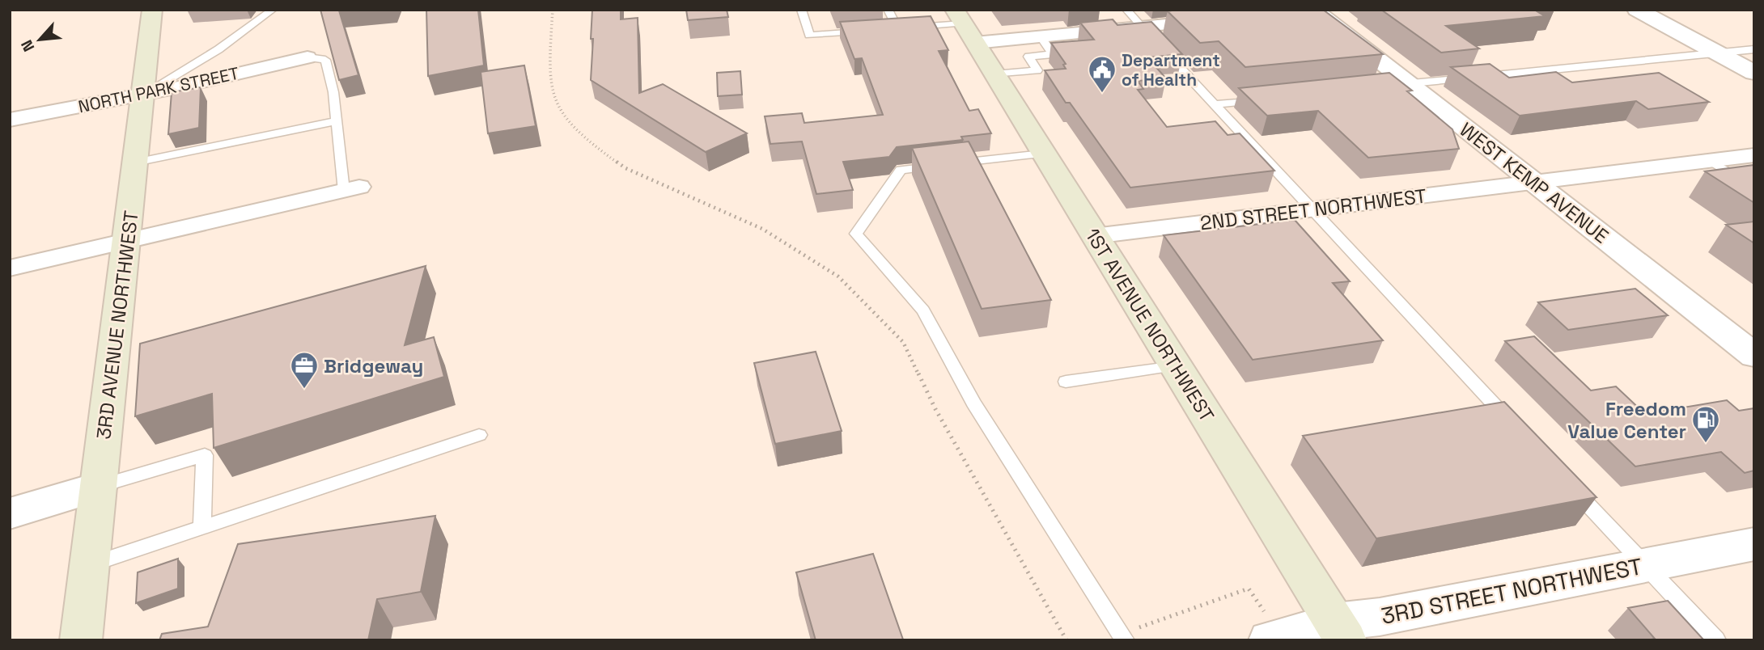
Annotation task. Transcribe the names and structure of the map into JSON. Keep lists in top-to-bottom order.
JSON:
{
  "streets": {
    "main road": ["3RD AVENUE NORTHWEST", "1ST AVENUE NORTHWEST"],
    "street": [
      "NORTH PARK STREET",
      "WEST KEMP AVENUE",
      "2ND STREET NORTHWEST",
      "3RD STREET NORTHWEST"
    ]
  },
  "crossings": [
    ["NORTH PARK STREET", "3RD AVENUE NORTHWEST"],
    ["WEST KEMP AVENUE", "2ND STREET NORTHWEST"],
    ["2ND STREET NORTHWEST", "1ST AVENUE NORTHWEST"],
    ["1ST AVENUE NORTHWEST", "3RD STREET NORTHWEST"]
  ],
  "places": {
    "public building": ["Department of Health"],
    "office": ["Bridgeway"],
    "fuel station": ["Freedom Value Center"]
  },
  "north": "bottom left"
}
